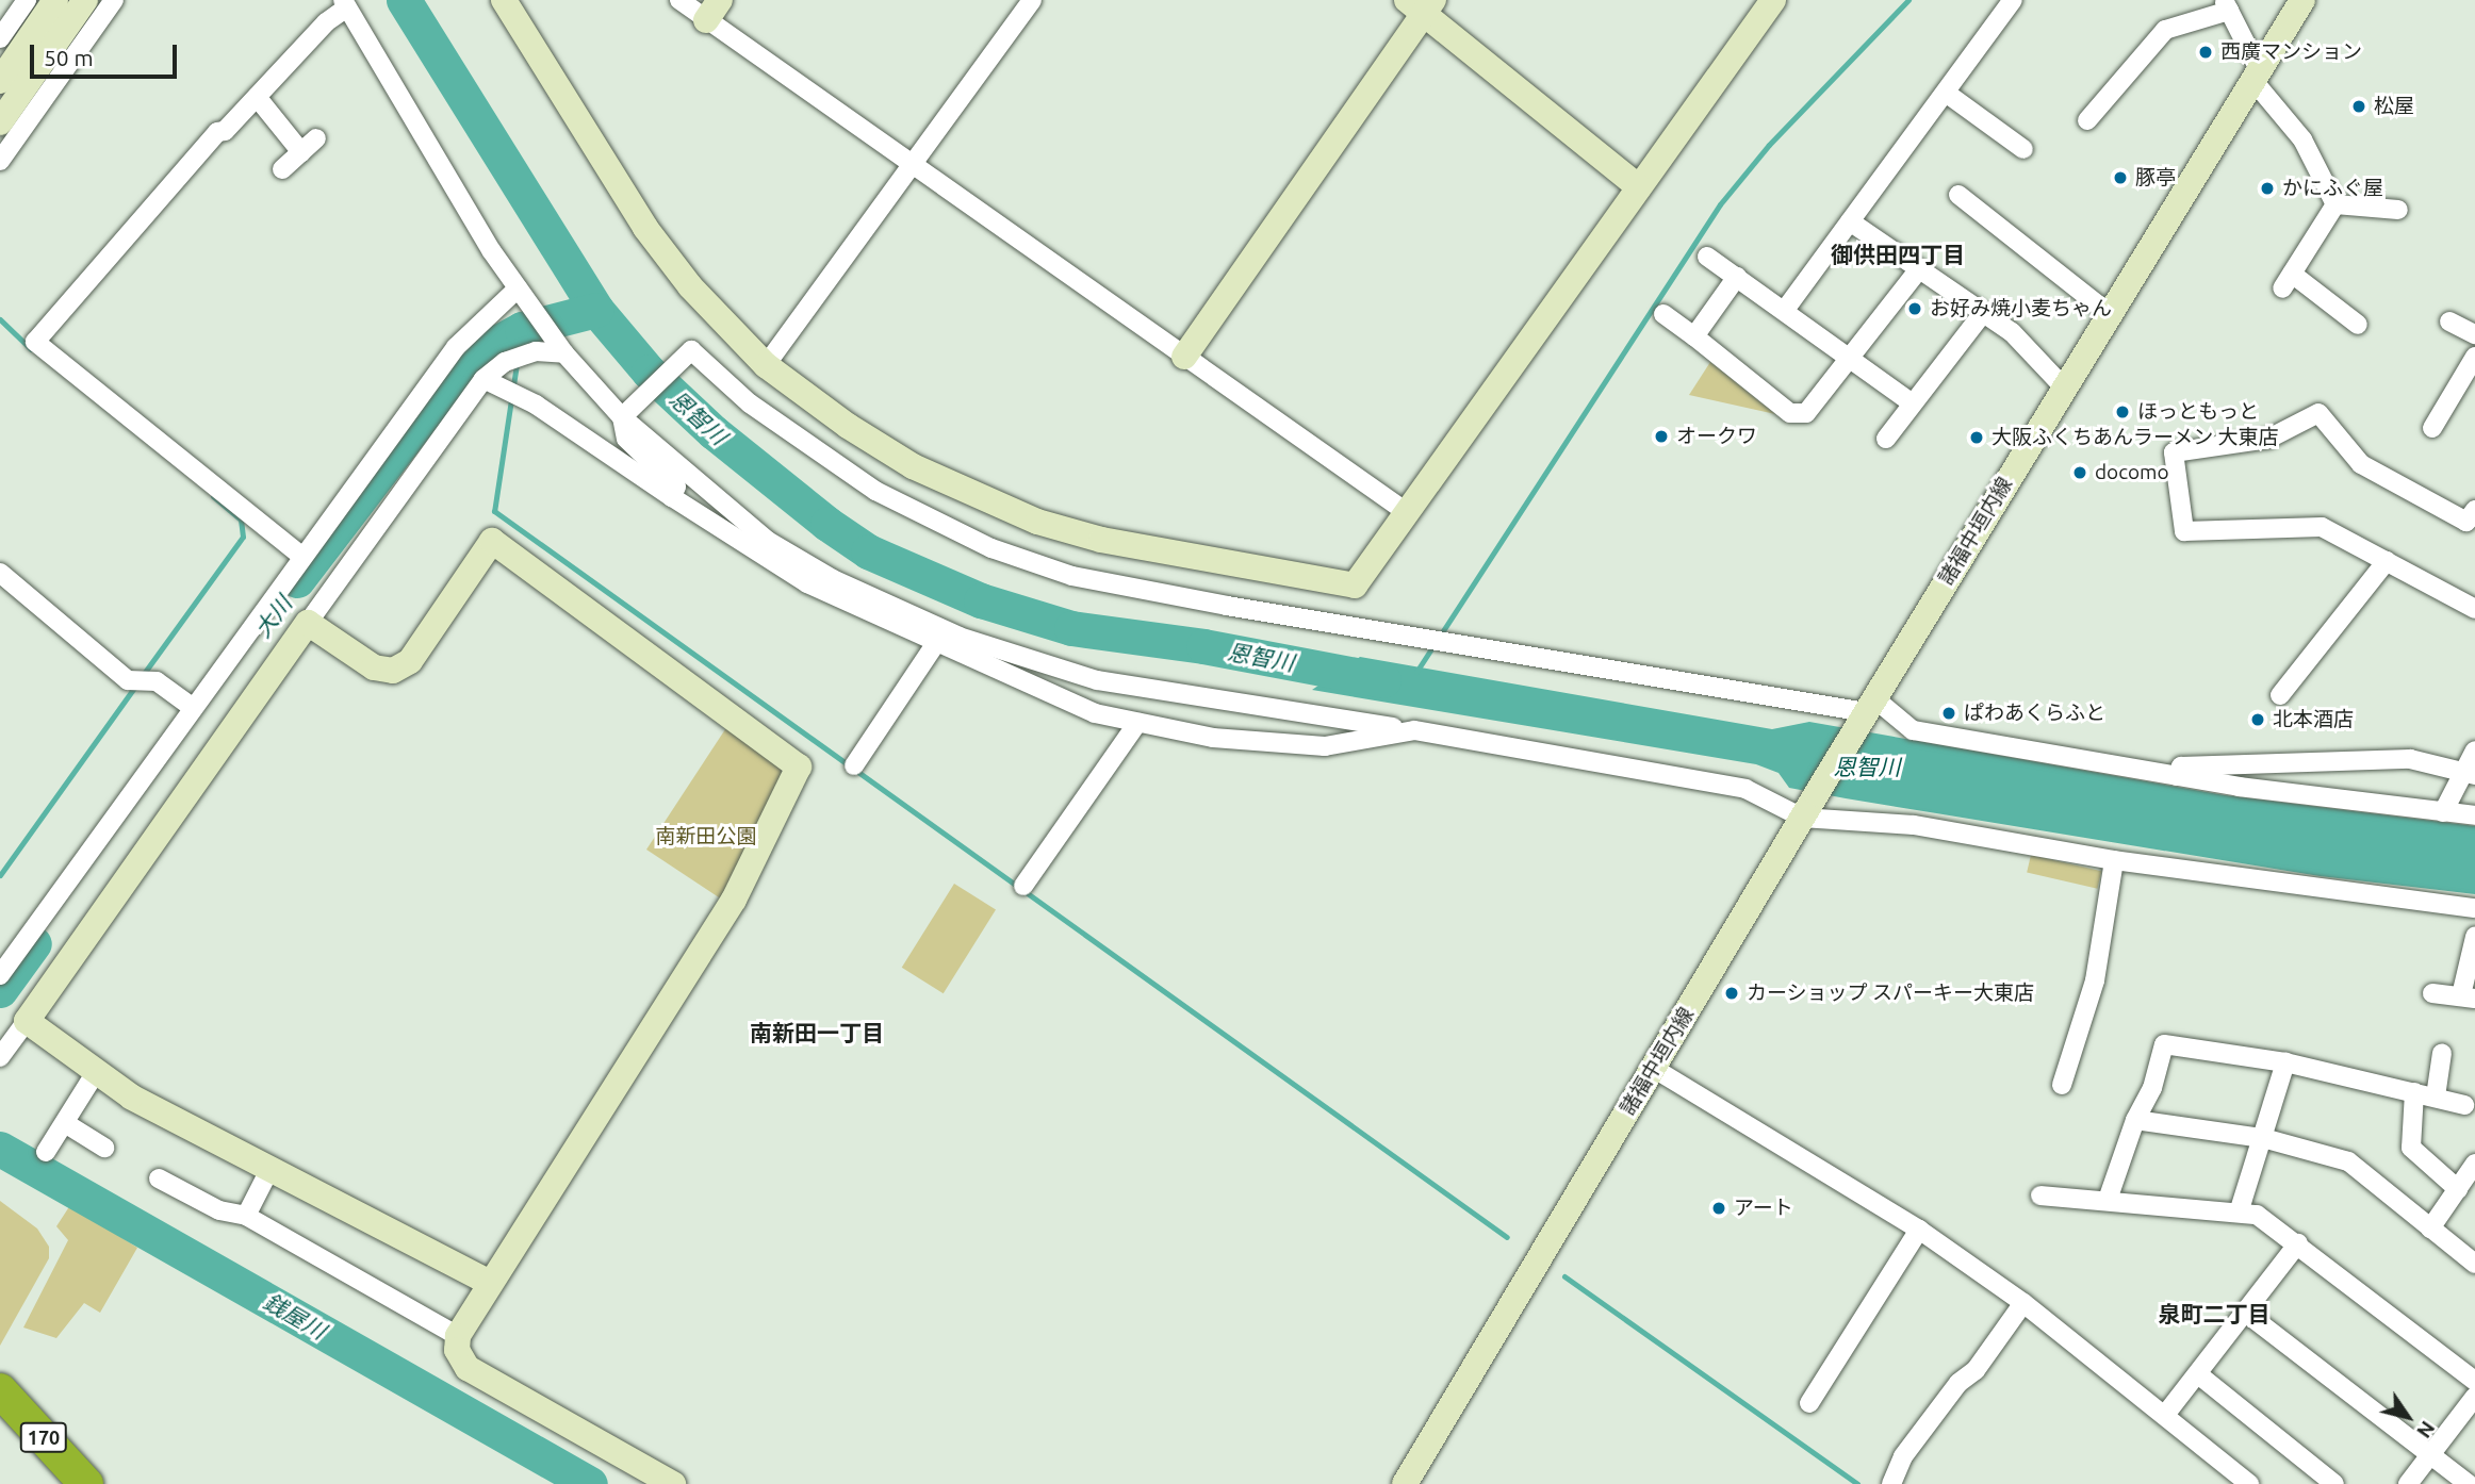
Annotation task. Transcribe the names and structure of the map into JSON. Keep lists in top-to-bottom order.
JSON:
{
  "streets": {
    "highway": ["170"],
    "street": ["諸福中垣内線"]
  },
  "districts": ["御供田四丁目", "南新田一丁目", "泉町二丁目"],
  "water": ["恩智川", "大川", "銭屋川"],
  "parks": ["南新田公園"],
  "places": [
    "西廣マンション",
    "松屋",
    "豚亭",
    "かにふぐ屋",
    "お好み焼小麦ちゃん",
    "ほっともっと",
    "オークワ",
    "大阪ふくちあんラーメン 大東店",
    "docomo",
    "ぱわあくらふと",
    "北本酒店",
    "カーショップ スパーキー大東店",
    "アート"
  ],
  "scale_bar": "50 m",
  "north": "bottom right"
}
